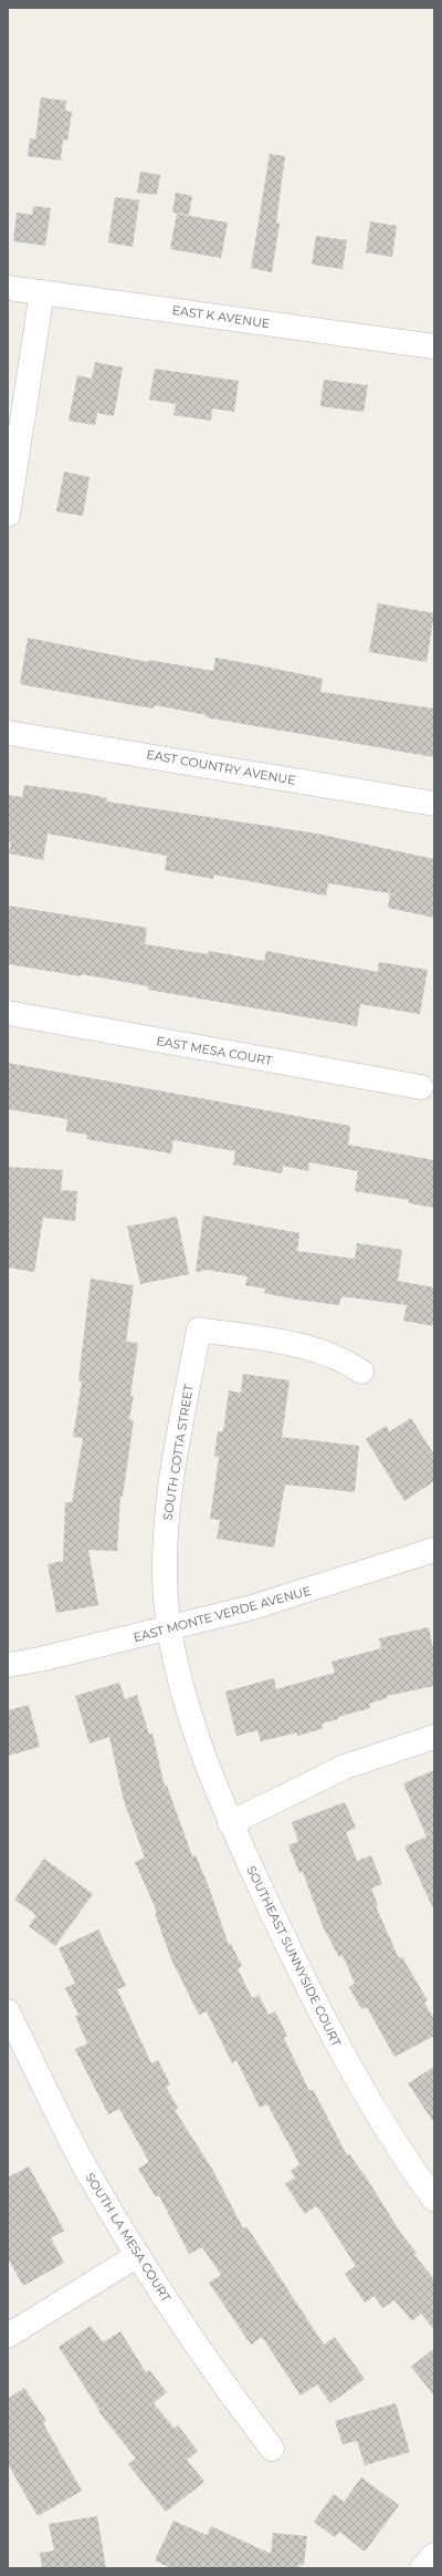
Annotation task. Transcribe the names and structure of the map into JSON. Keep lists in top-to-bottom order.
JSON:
{
  "streets": {
    "street": [
      "EAST K AVENUE",
      "EAST COUNTRY AVENUE",
      "EAST MESA COURT",
      "SOUTH COTTA STREET",
      "EAST MONTE VERDE AVENUE",
      "SOUTHEAST SUNNYSIDE COURT",
      "SOUTH LA MESA COURT"
    ]
  },
  "crossings": [
    ["SOUTH COTTA STREET", "EAST MONTE VERDE AVENUE"],
    ["SOUTH COTTA STREET", "SOUTHEAST SUNNYSIDE COURT"]
  ]
}
